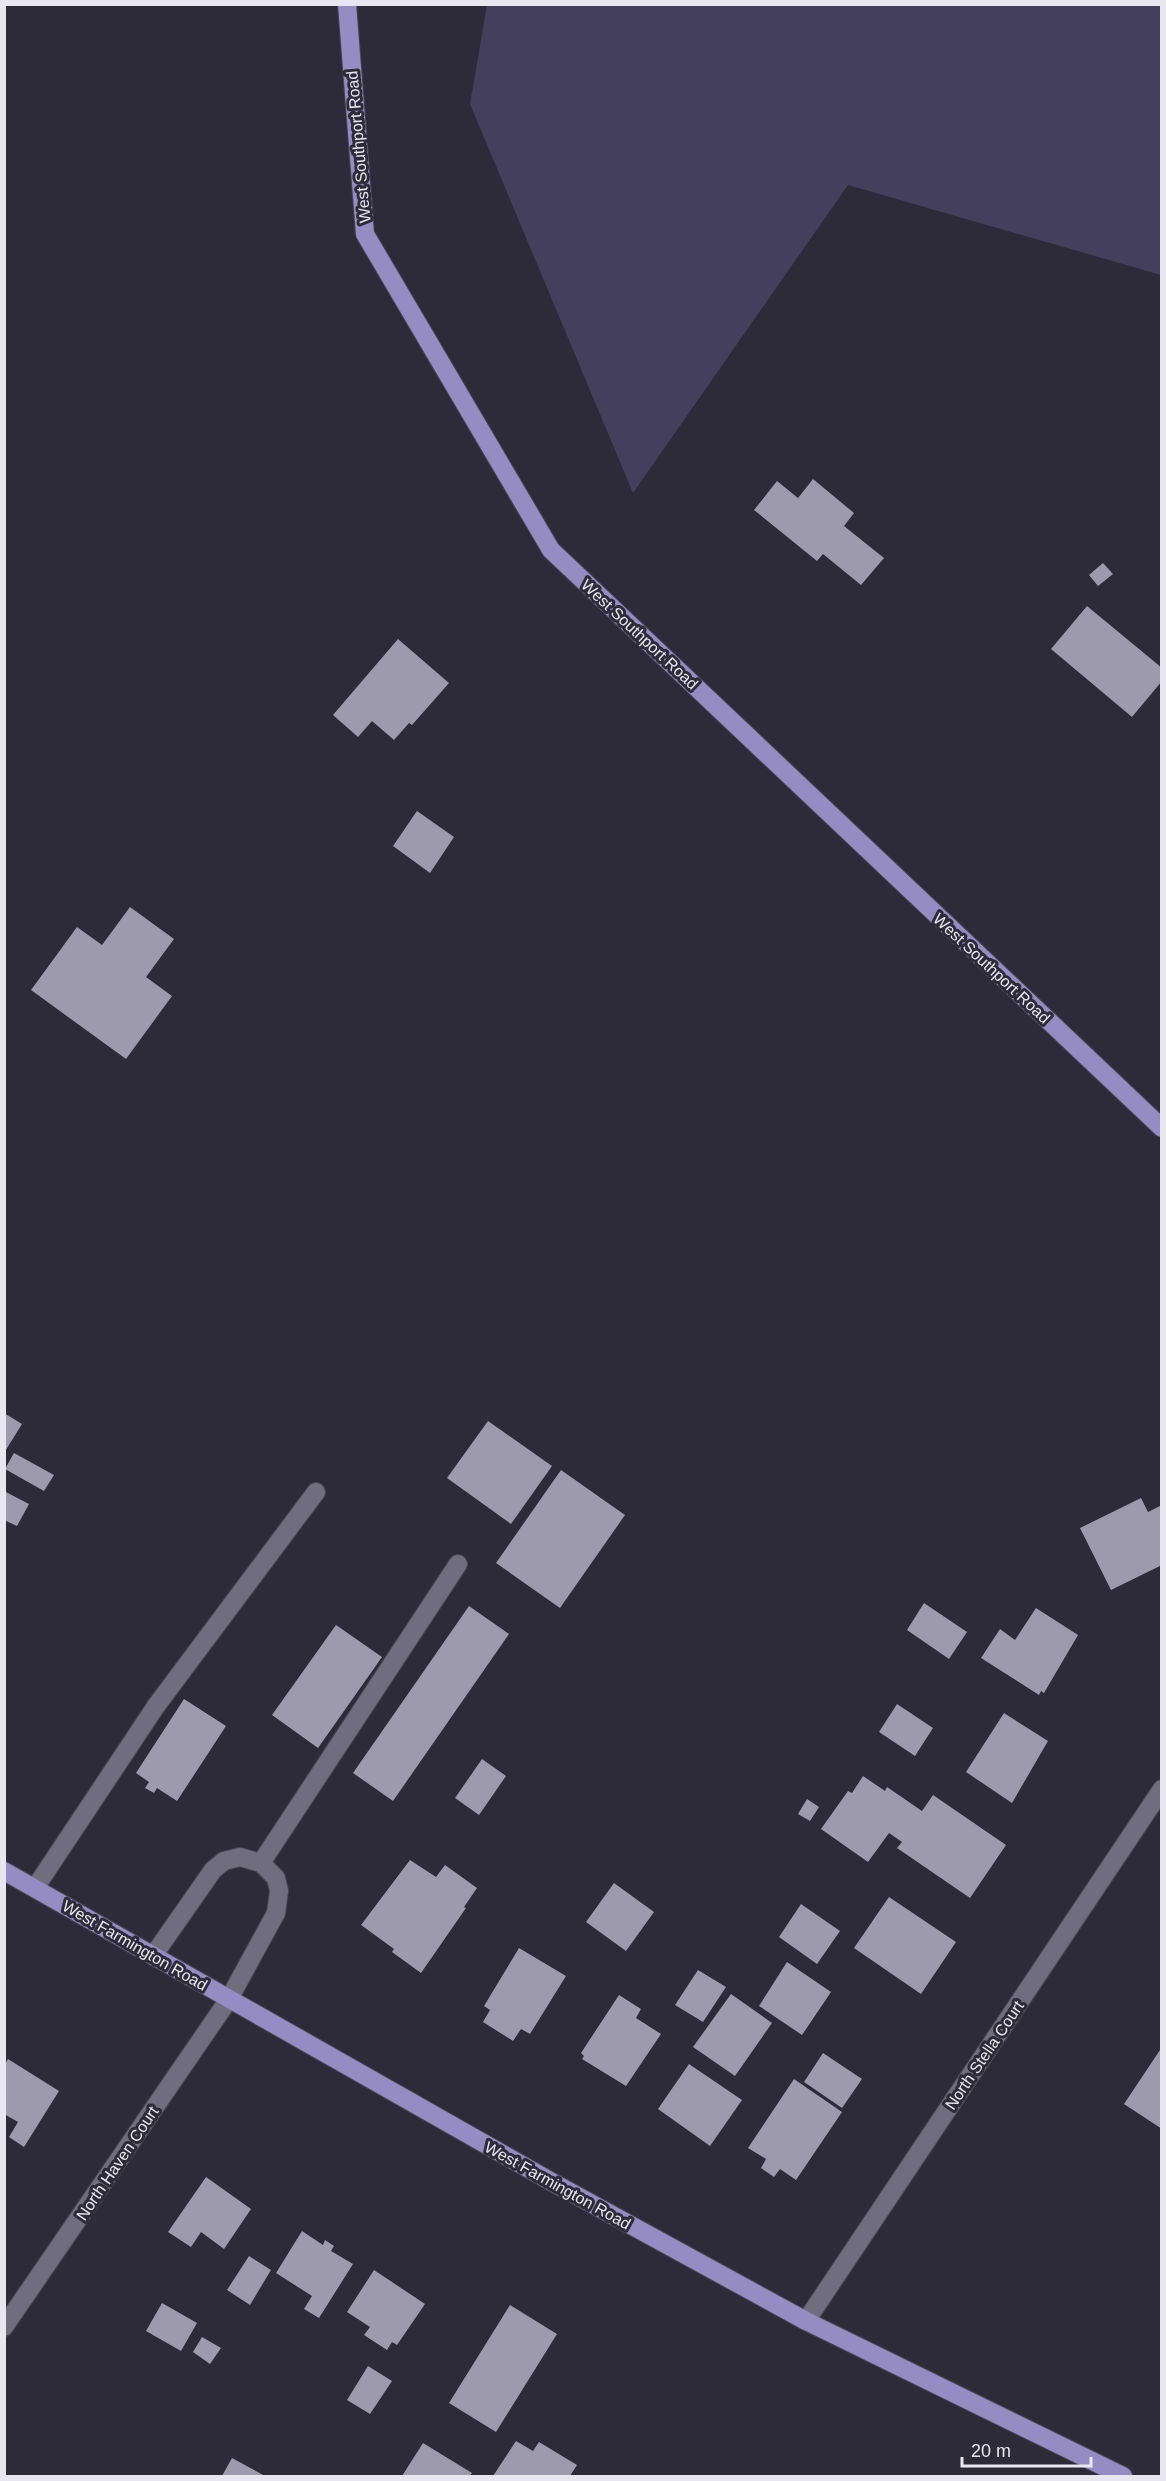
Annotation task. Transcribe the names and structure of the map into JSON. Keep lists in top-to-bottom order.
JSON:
{
  "streets": {
    "main road": ["West Southport Road", "West Farmington Road"],
    "street": ["North Stella Court", "North Haven Court"]
  },
  "crossings": [
    ["West Farmington Road", "North Stella Court"],
    ["West Farmington Road", "North Haven Court"]
  ],
  "scale_bar": "20 m"
}
